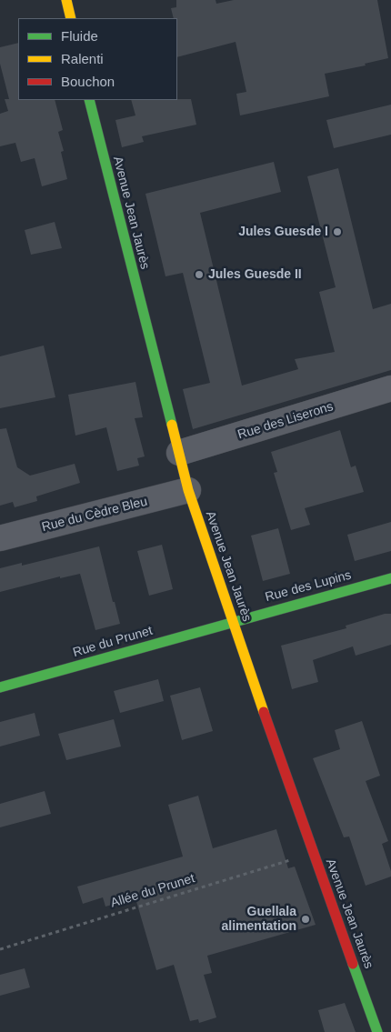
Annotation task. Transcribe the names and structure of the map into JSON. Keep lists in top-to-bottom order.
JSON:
{
  "streets": {
    "main road": ["Avenue Jean Jaurès", "Rue des Lupins", "Rue du Prunet"],
    "street": ["Rue des Liserons", "Rue du Cèdre Bleu"],
    "path": ["Allée du Prunet"]
  },
  "crossings": [
    ["Avenue Jean Jaurès", "Rue des Liserons"],
    ["Avenue Jean Jaurès", "Rue du Cèdre Bleu"],
    ["Avenue Jean Jaurès", "Rue des Lupins"],
    ["Avenue Jean Jaurès", "Rue du Prunet"],
    ["Avenue Jean Jaurès", "Allée du Prunet"],
    ["Rue des Lupins", "Rue du Prunet"]
  ],
  "places": ["Jules Guesde I", "Jules Guesde II", "Guellala alimentation"],
  "legend": ["Fluide", "Ralenti", "Bouchon"]
}
